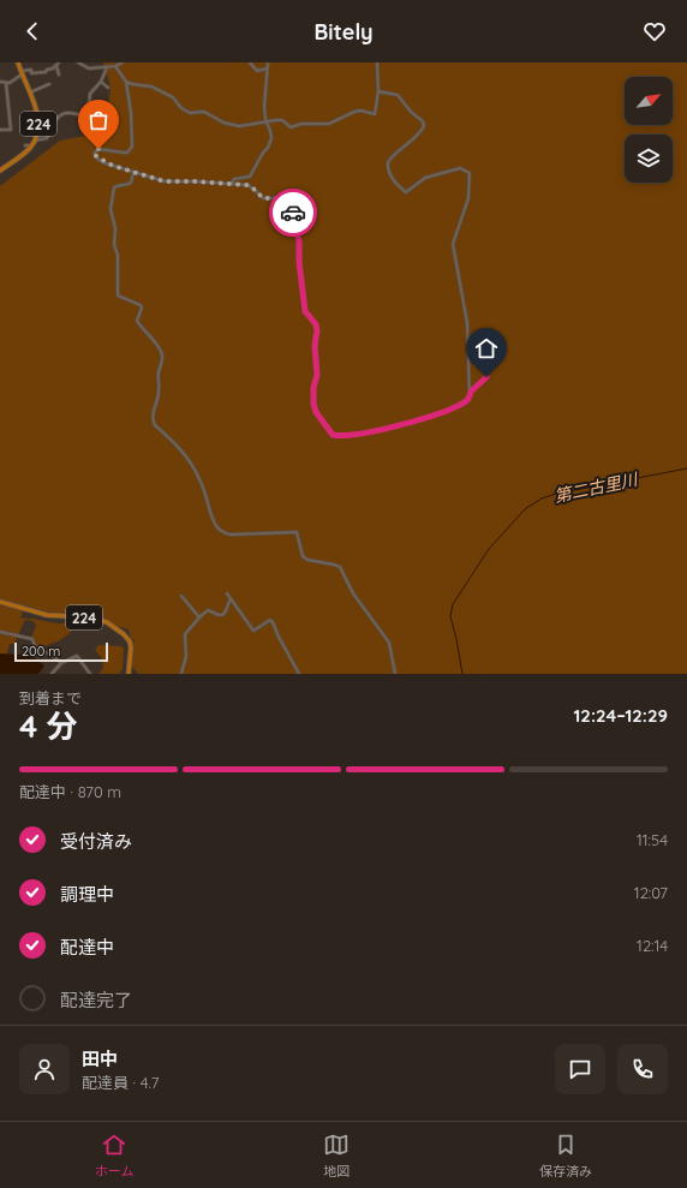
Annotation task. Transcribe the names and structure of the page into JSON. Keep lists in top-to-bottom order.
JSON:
{
  "streets": {
    "highway": ["224"]
  },
  "water": ["第二古里川"],
  "scale_bar": "200 m",
  "north": "top right",
  "page": {
    "header": "Bitely",
    "scale": "200 m",
    "heading": ["4 分", "到着まで", "12:24–12:29"],
    "panel": ["田中", "配達員 · 4.7"],
    "bar": "配達中 · 870 m",
    "list": [
      ["受付済み", "11:54"],
      ["調理中", "12:07"],
      ["配達中", "12:14"],
      "配達完了"
    ],
    "tabs": ["ホーム", "地図", "保存済み"]
  }
}
